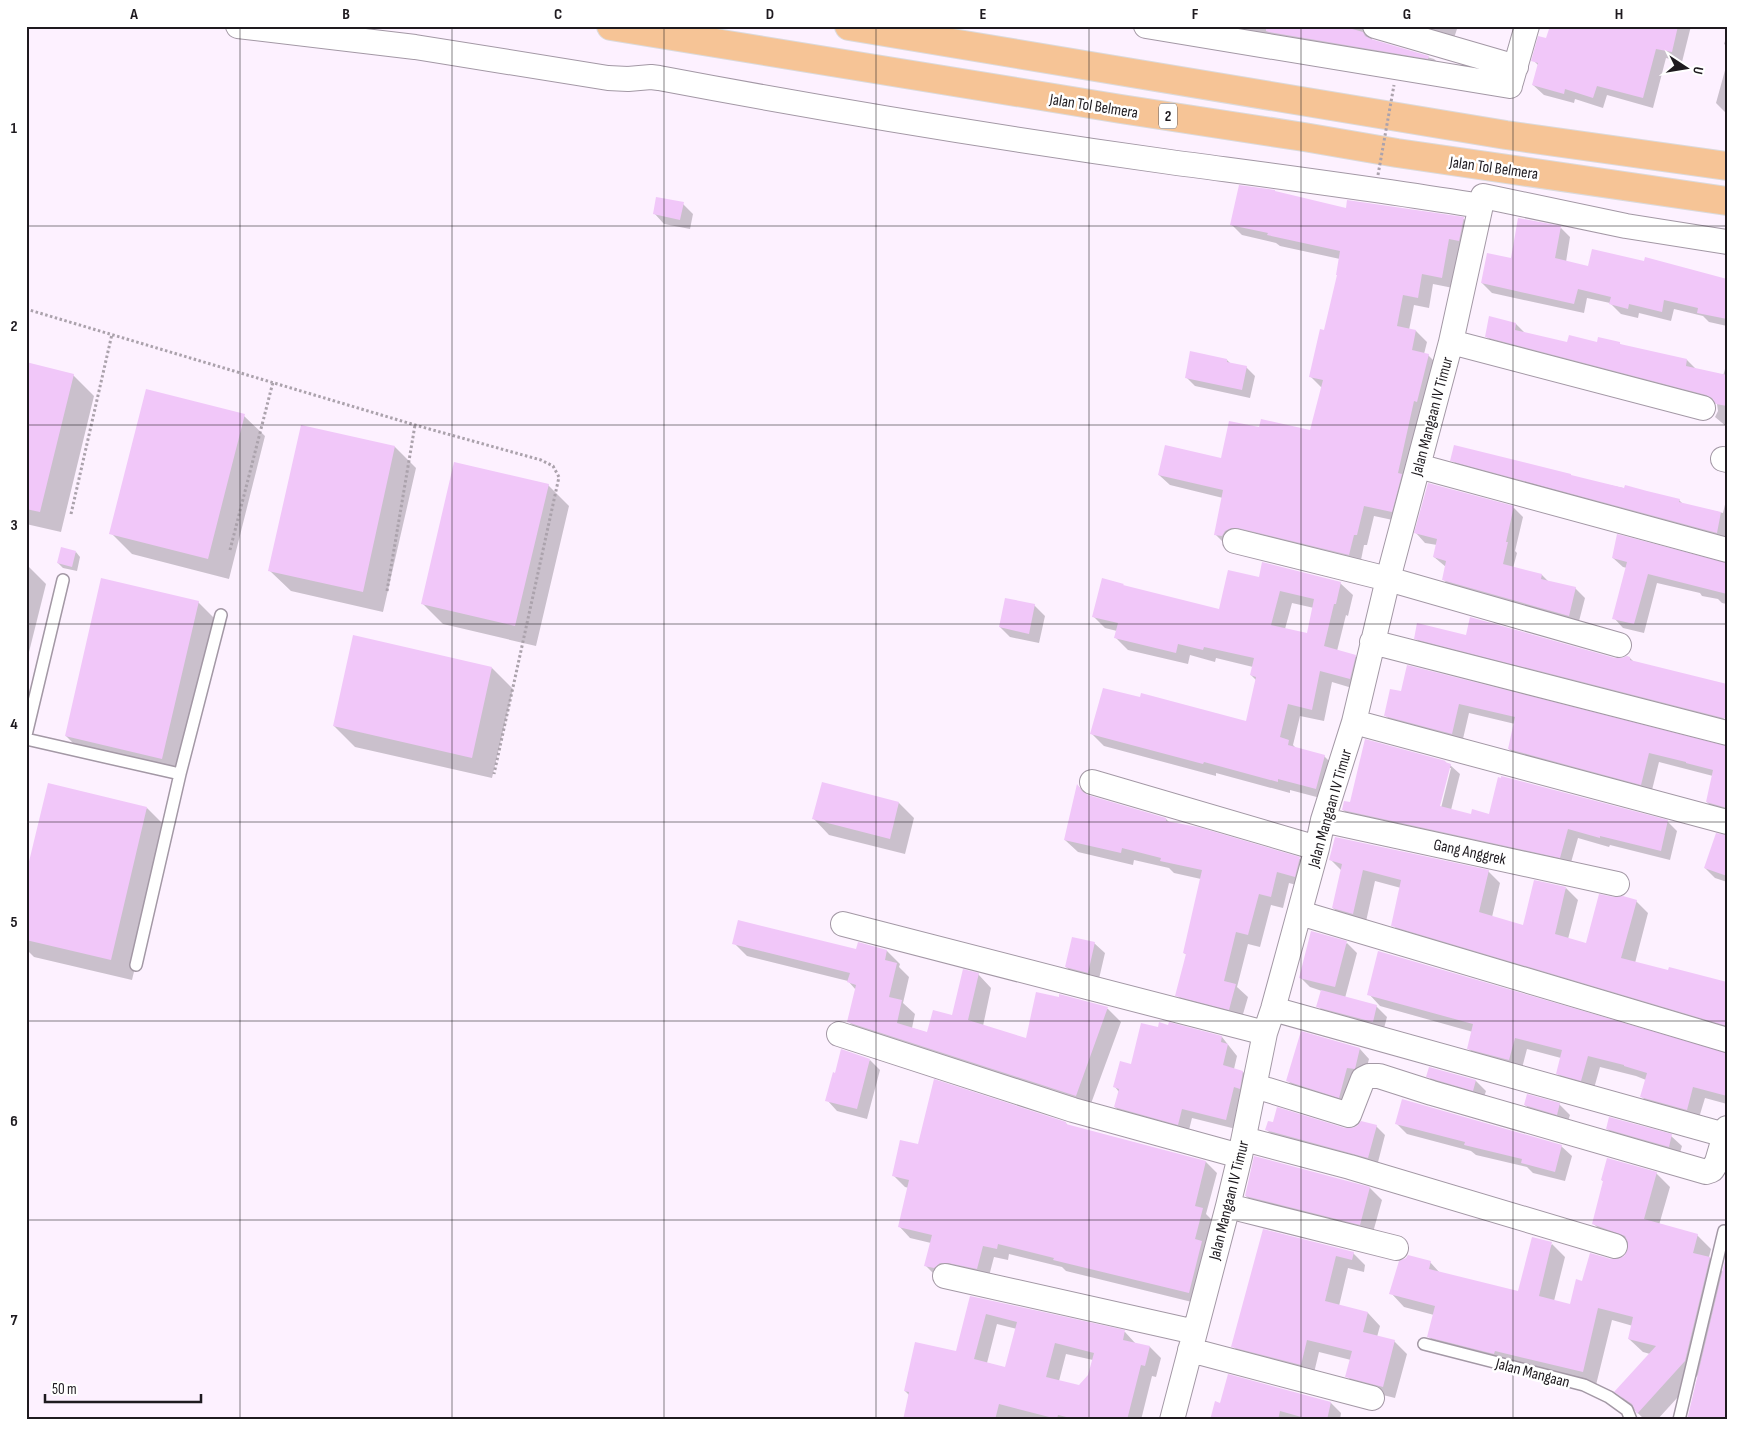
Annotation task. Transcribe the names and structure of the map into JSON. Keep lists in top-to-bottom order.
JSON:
{
  "streets": {
    "highway": ["Jalan Tol Belmera", "2"],
    "street": ["Jalan Mangaan IV Timur", "Gang Anggrek"],
    "lane": ["Jalan Mangaan"]
  },
  "crossings": [
    ["Jalan Mangaan IV Timur", "Gang Anggrek"]
  ],
  "scale_bar": "50 m",
  "north": "right",
  "grid": {
    "columns": [
      "A",
      "B",
      "C",
      "D",
      "E",
      "F",
      "G",
      "H"
    ],
    "rows": [
      "1",
      "2",
      "3",
      "4",
      "5",
      "6",
      "7"
    ]
  }
}
